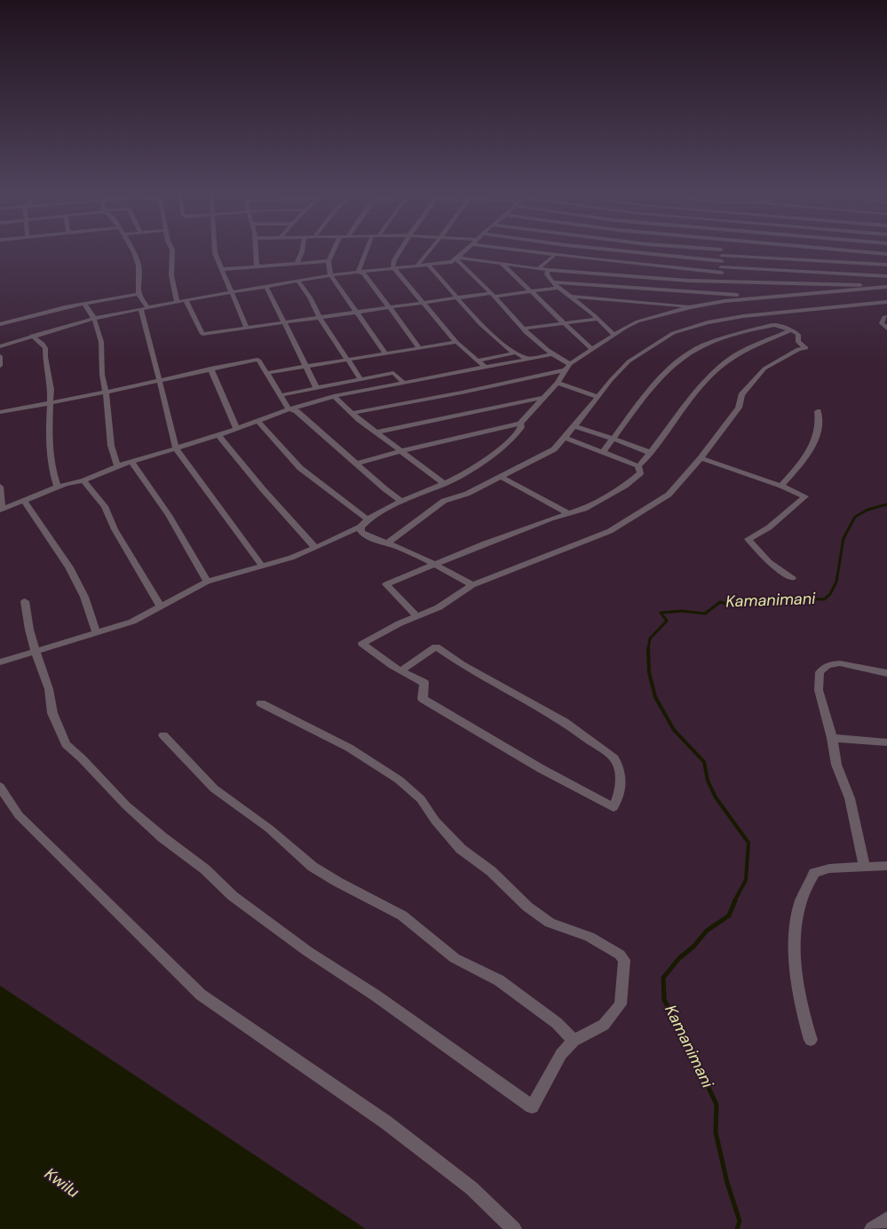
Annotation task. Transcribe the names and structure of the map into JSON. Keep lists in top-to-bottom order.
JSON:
{
  "water": ["Kamanimani", "Kwilu"]
}
